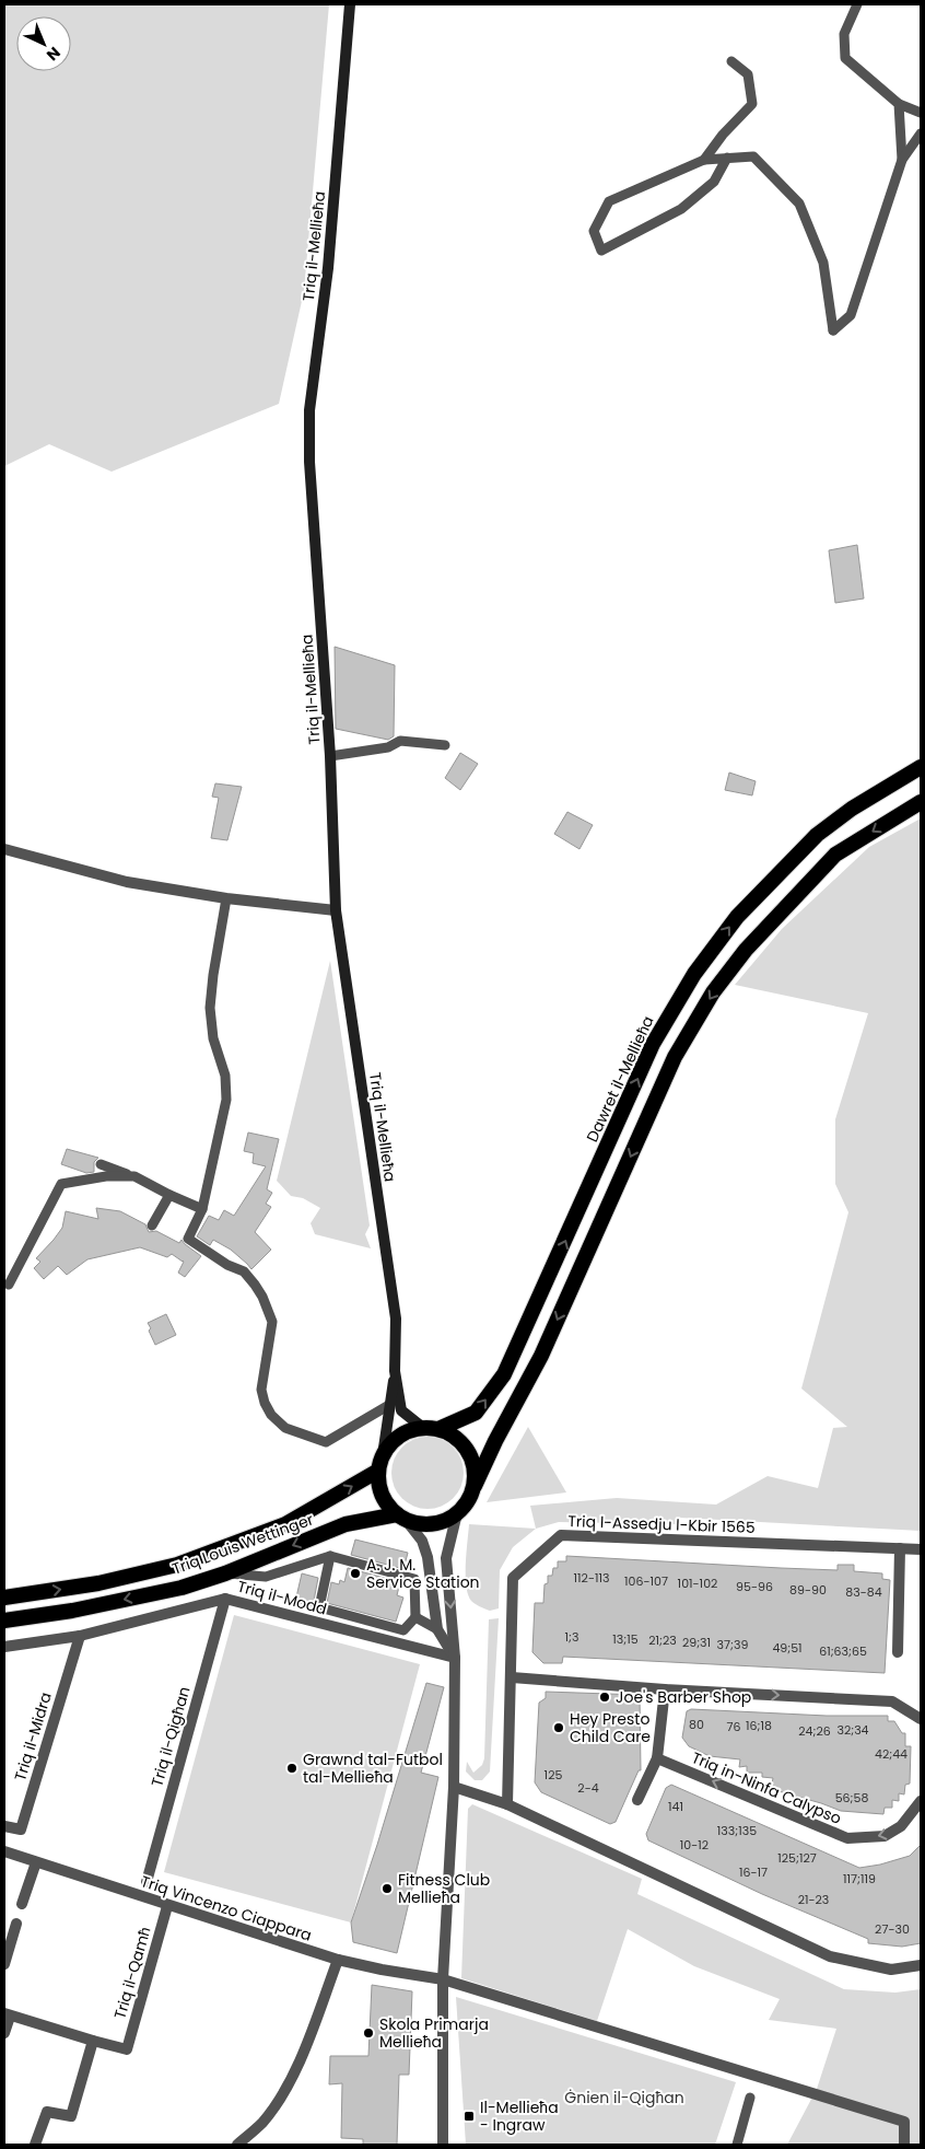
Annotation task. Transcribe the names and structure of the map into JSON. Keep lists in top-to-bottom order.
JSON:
{
  "streets": {
    "highway": ["Dawret il-Mellieħa", "Triq Louis Wettinger"],
    "main road": ["Triq il-Mellieħa"],
    "street": [
      "Triq l-Assedju l-Kbir 1565",
      "Triq il-Modd",
      "Triq il-Midra",
      "Triq il-Qigħan",
      "Triq in-Ninfa Calypso",
      "Triq Vincenzo Ciappara",
      "Triq il-Qamħ"
    ]
  },
  "crossings": [
    ["Triq il-Mellieħa", "Dawret il-Mellieħa"],
    ["Triq il-Mellieħa", "Triq Louis Wettinger"],
    ["Dawret il-Mellieħa", "Triq Louis Wettinger"],
    ["Triq il-Modd", "Triq il-Midra"],
    ["Triq il-Modd", "Triq il-Qigħan"],
    ["Triq Vincenzo Ciappara", "Triq il-Qamħ"]
  ],
  "one_way": ["Triq in-Ninfa Calypso"],
  "parks": ["Ġnien il-Qigħan"],
  "places": {
    "other": [
      "A. J. M. Service Station",
      "Joe's Barber Shop",
      "Hey Presto Child Care",
      "Grawnd tal-Futbol tal-Mellieħa",
      "Fitness Club Mellieħa",
      "Skola Primarja Mellieħa"
    ],
    "transit": ["Il-Mellieħa - Ingraw"]
  },
  "house_numbers": [
    "112-113",
    "106-107",
    "101-102",
    "95-96",
    "89-90",
    "83-84",
    "1;3",
    "13;15",
    "21;23",
    "29;31",
    "37;39",
    "49;51",
    "61;63;65",
    "80",
    "16;18",
    "76",
    "32;34",
    "24;26",
    "42;44",
    "125",
    "2-4",
    "56;58",
    "141",
    "133;135",
    "10-12",
    "125;127",
    "16-17",
    "117;119",
    "21-23",
    "27-30"
  ],
  "north": "bottom right"
}
